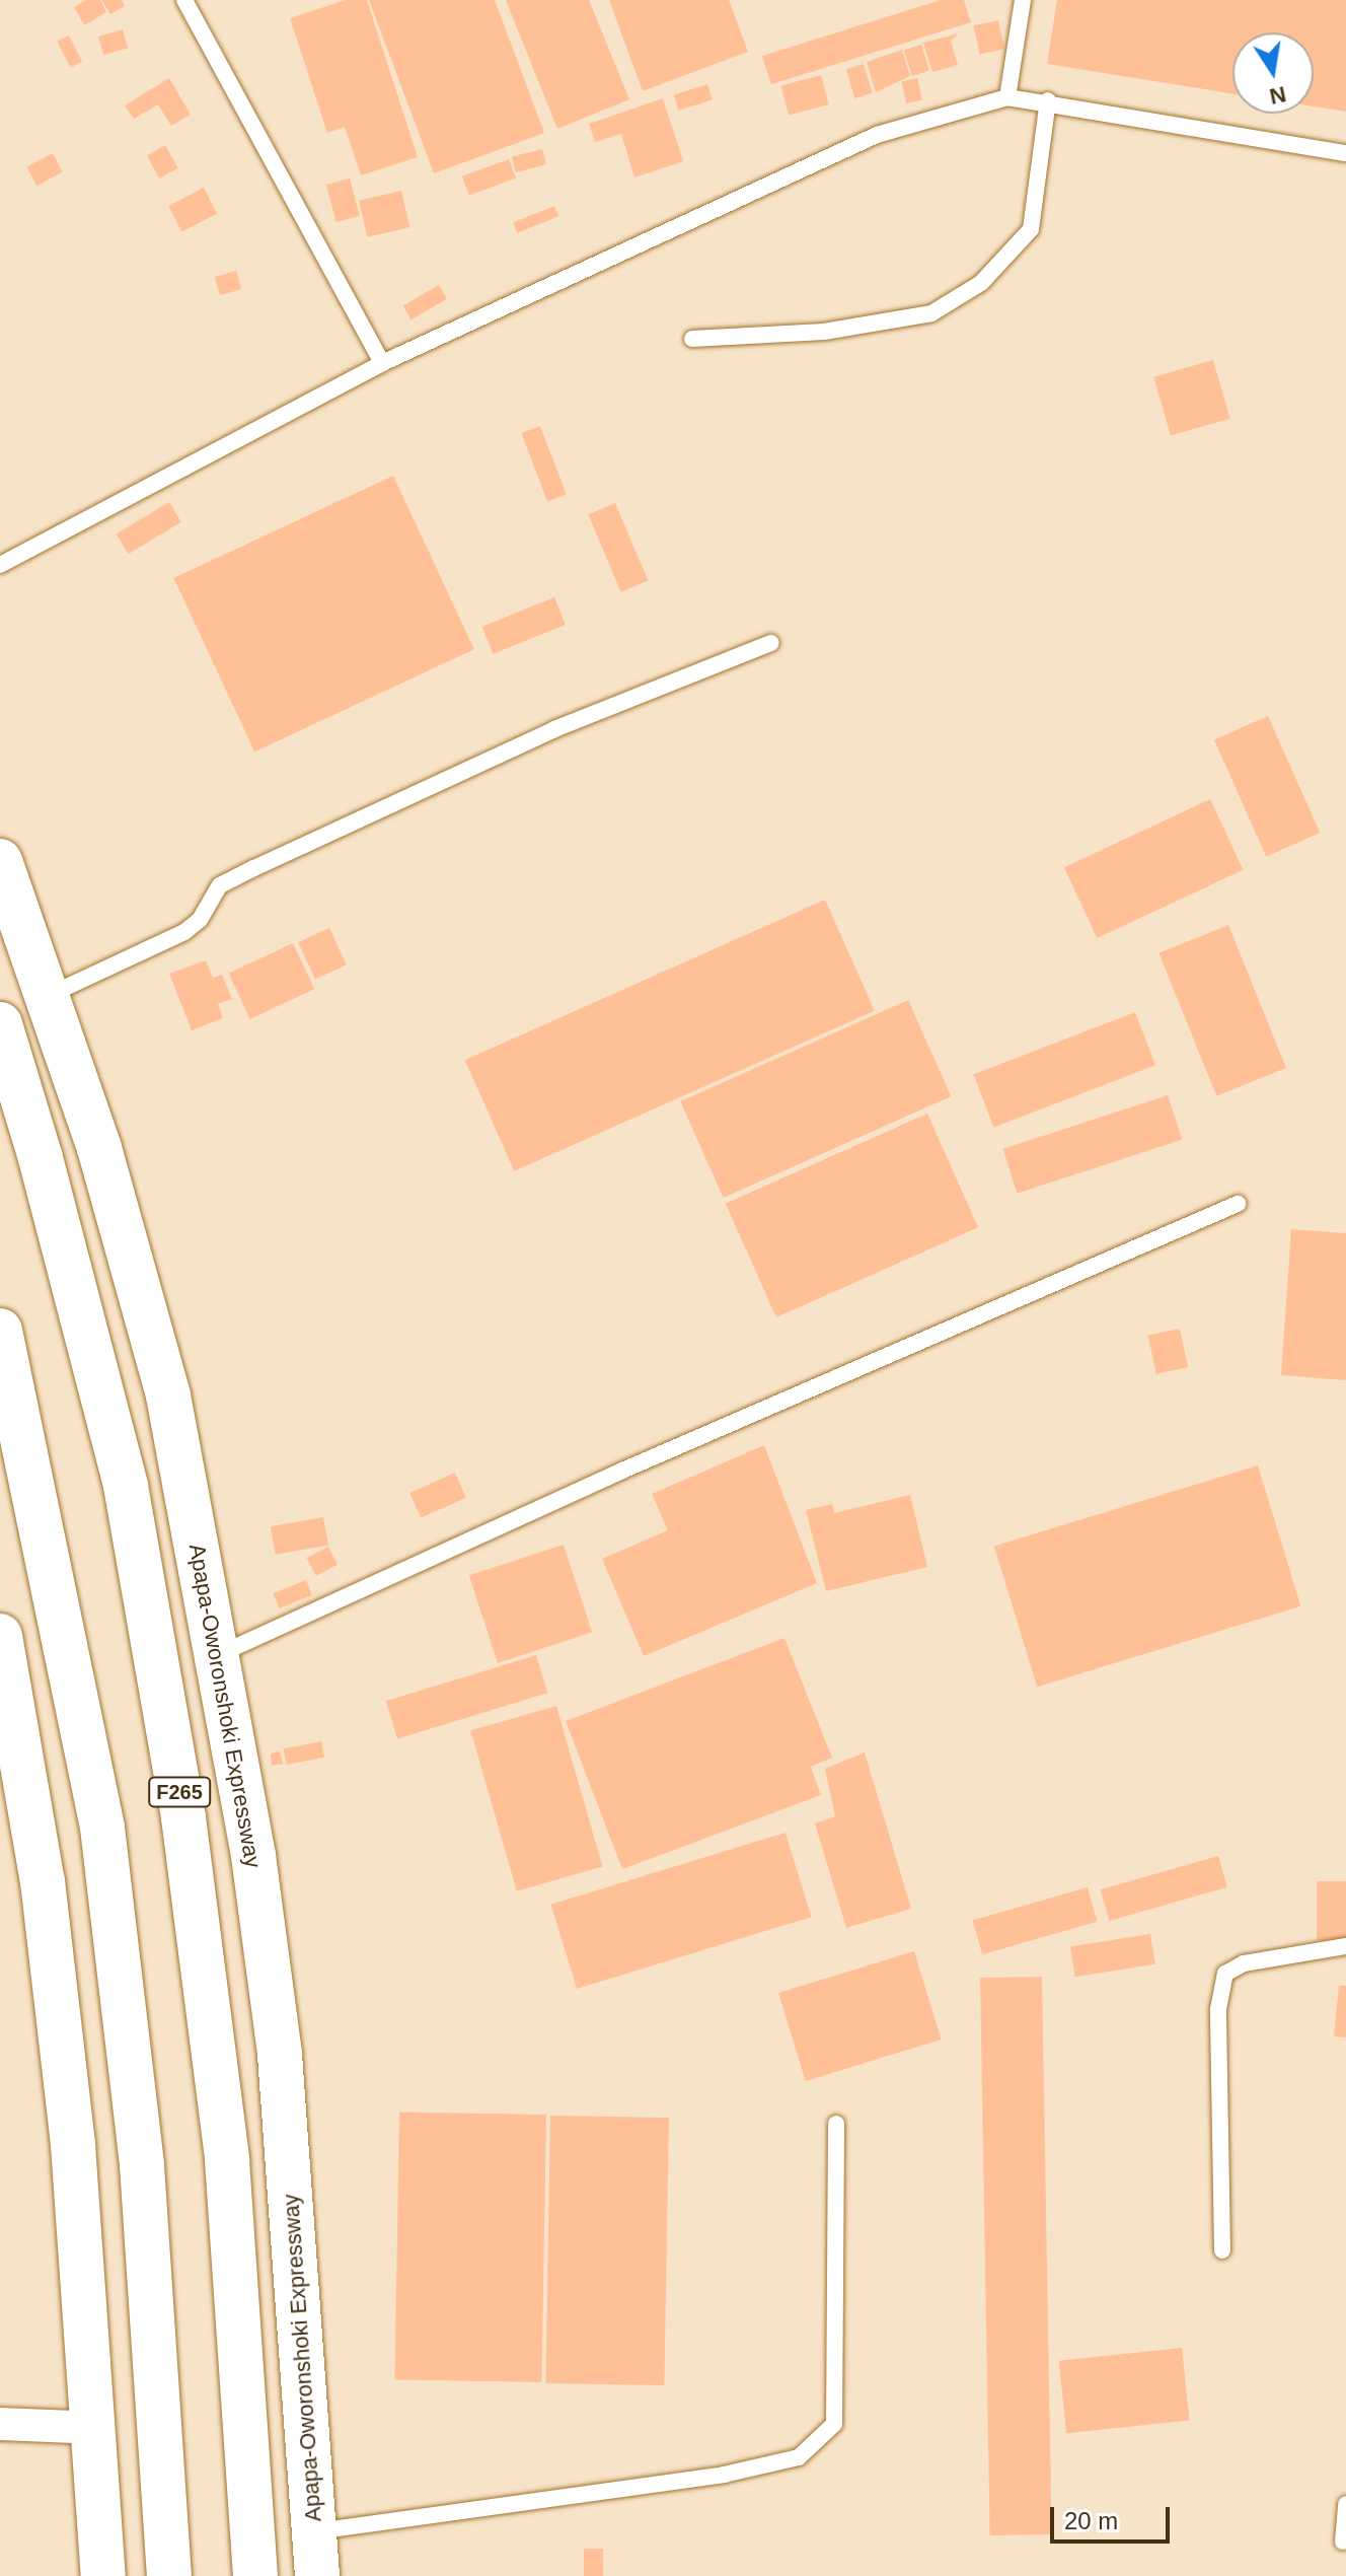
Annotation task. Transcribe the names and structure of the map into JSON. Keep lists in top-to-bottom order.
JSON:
{
  "streets": {
    "main road": ["Apapa-Oworonshoki Expressway", "F265"]
  },
  "scale_bar": "20 m",
  "north": "bottom"
}
